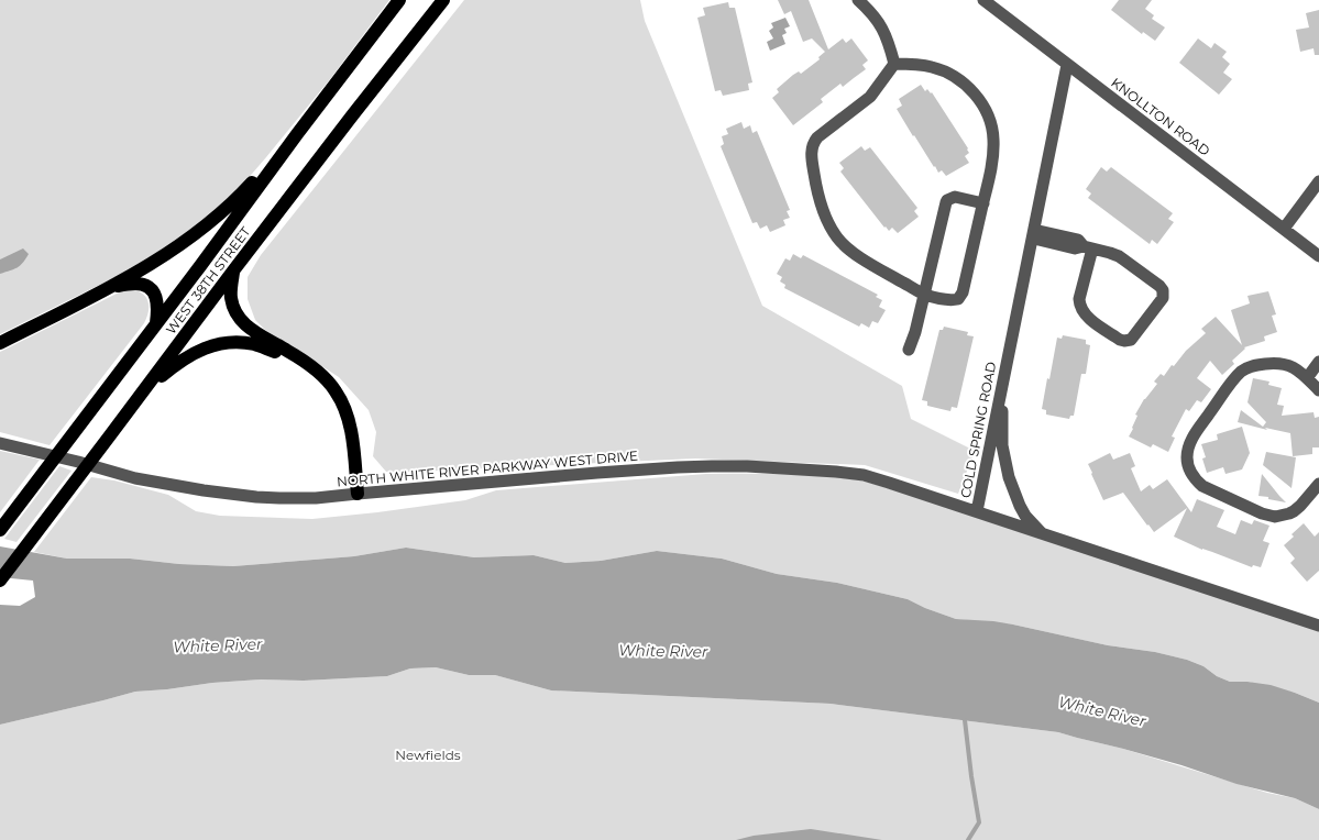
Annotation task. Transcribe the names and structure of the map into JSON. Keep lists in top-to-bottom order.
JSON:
{
  "streets": {
    "main road": ["WEST 38TH STREET"],
    "street": ["KNOLLTON ROAD", "COLD SPRING ROAD", "NORTH WHITE RIVER PARKWAY WEST DRIVE"]
  },
  "crossings": [
    ["KNOLLTON ROAD", "COLD SPRING ROAD"],
    ["COLD SPRING ROAD", "NORTH WHITE RIVER PARKWAY WEST DRIVE"]
  ],
  "water": ["White River"],
  "parks": ["Newfields"]
}
